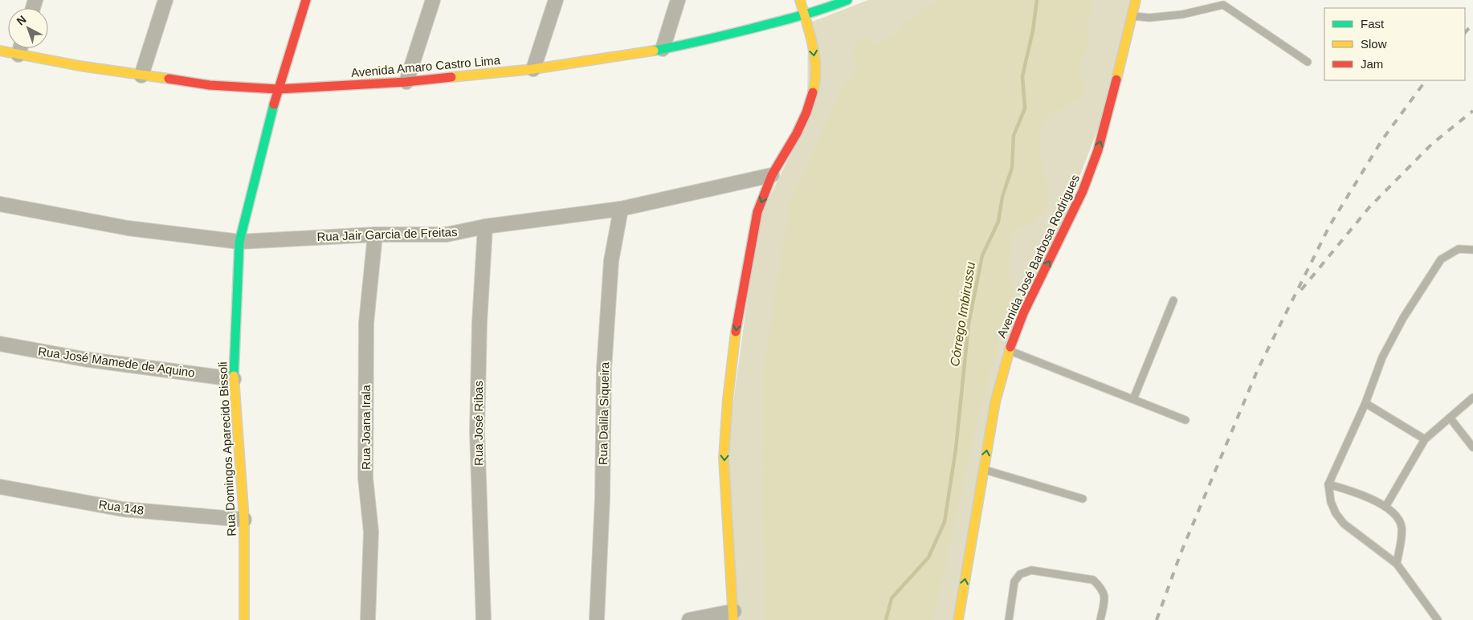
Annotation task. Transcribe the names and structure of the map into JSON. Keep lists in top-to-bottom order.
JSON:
{
  "streets": {
    "street": [
      "Avenida Amaro Castro Lima",
      "Rua Jair Garcia de Freitas",
      "Avenida José Barbosa Rodrigues",
      "Rua José Mamede de Aquino",
      "Rua Dalila Siqueira",
      "Rua José Ribas",
      "Rua Joana Irala",
      "Rua Domingos Aparecido Bissoli",
      "Rua 148"
    ]
  },
  "crossings": [
    ["Avenida Amaro Castro Lima", "Rua Domingos Aparecido Bissoli"],
    ["Rua Jair Garcia de Freitas", "Rua Dalila Siqueira"],
    ["Rua Jair Garcia de Freitas", "Rua José Ribas"],
    ["Rua Jair Garcia de Freitas", "Rua Joana Irala"],
    ["Rua Jair Garcia de Freitas", "Rua Domingos Aparecido Bissoli"],
    ["Rua José Mamede de Aquino", "Rua Domingos Aparecido Bissoli"],
    ["Rua Domingos Aparecido Bissoli", "Rua 148"]
  ],
  "one_way": ["Avenida José Barbosa Rodrigues"],
  "water": ["Córrego Imbirussu"],
  "legend": ["Fast", "Slow", "Jam"],
  "north": "top left"
}
